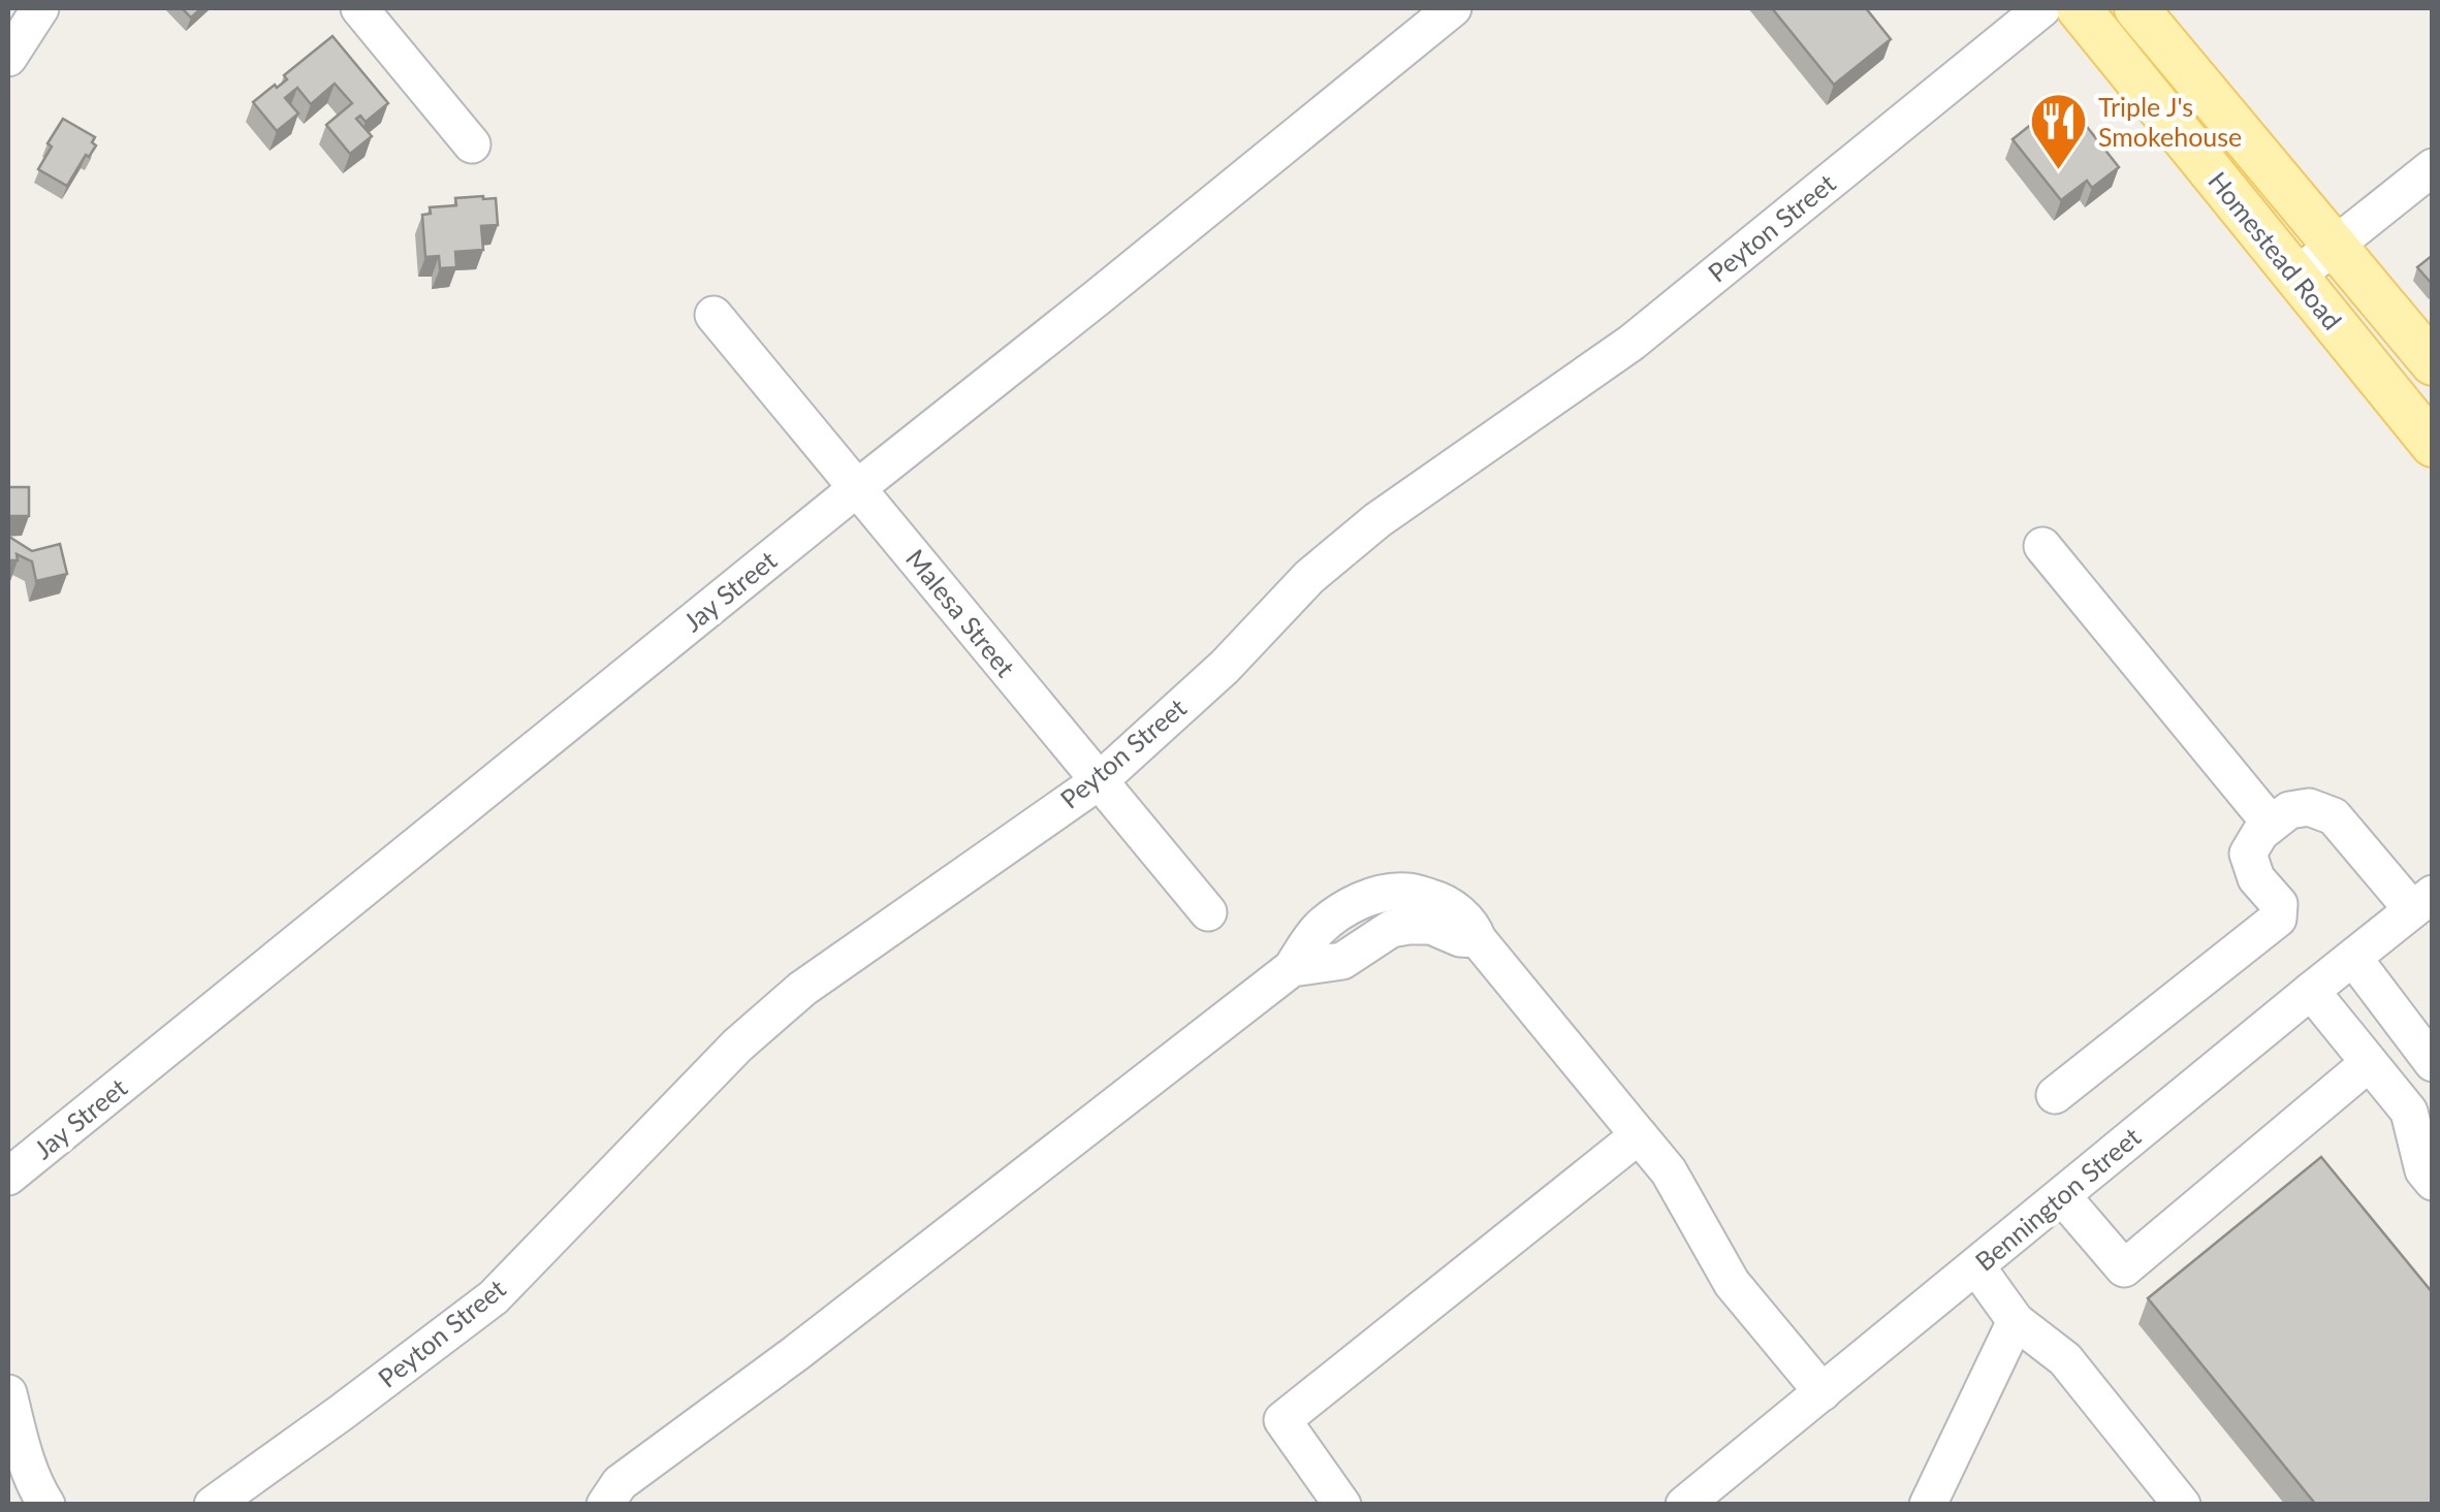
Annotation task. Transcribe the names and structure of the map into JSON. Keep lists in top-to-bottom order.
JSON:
{
  "streets": {
    "main road": ["Homestead Road"],
    "street": [
      "Peyton Street",
      "Jay Street",
      "Malesa Street",
      "Bennington Street"
    ]
  },
  "crossings": [
    ["Peyton Street", "Malesa Street"],
    ["Jay Street", "Malesa Street"]
  ],
  "places": {
    "restaurant": ["Triple J's Smokehouse"]
  }
}
